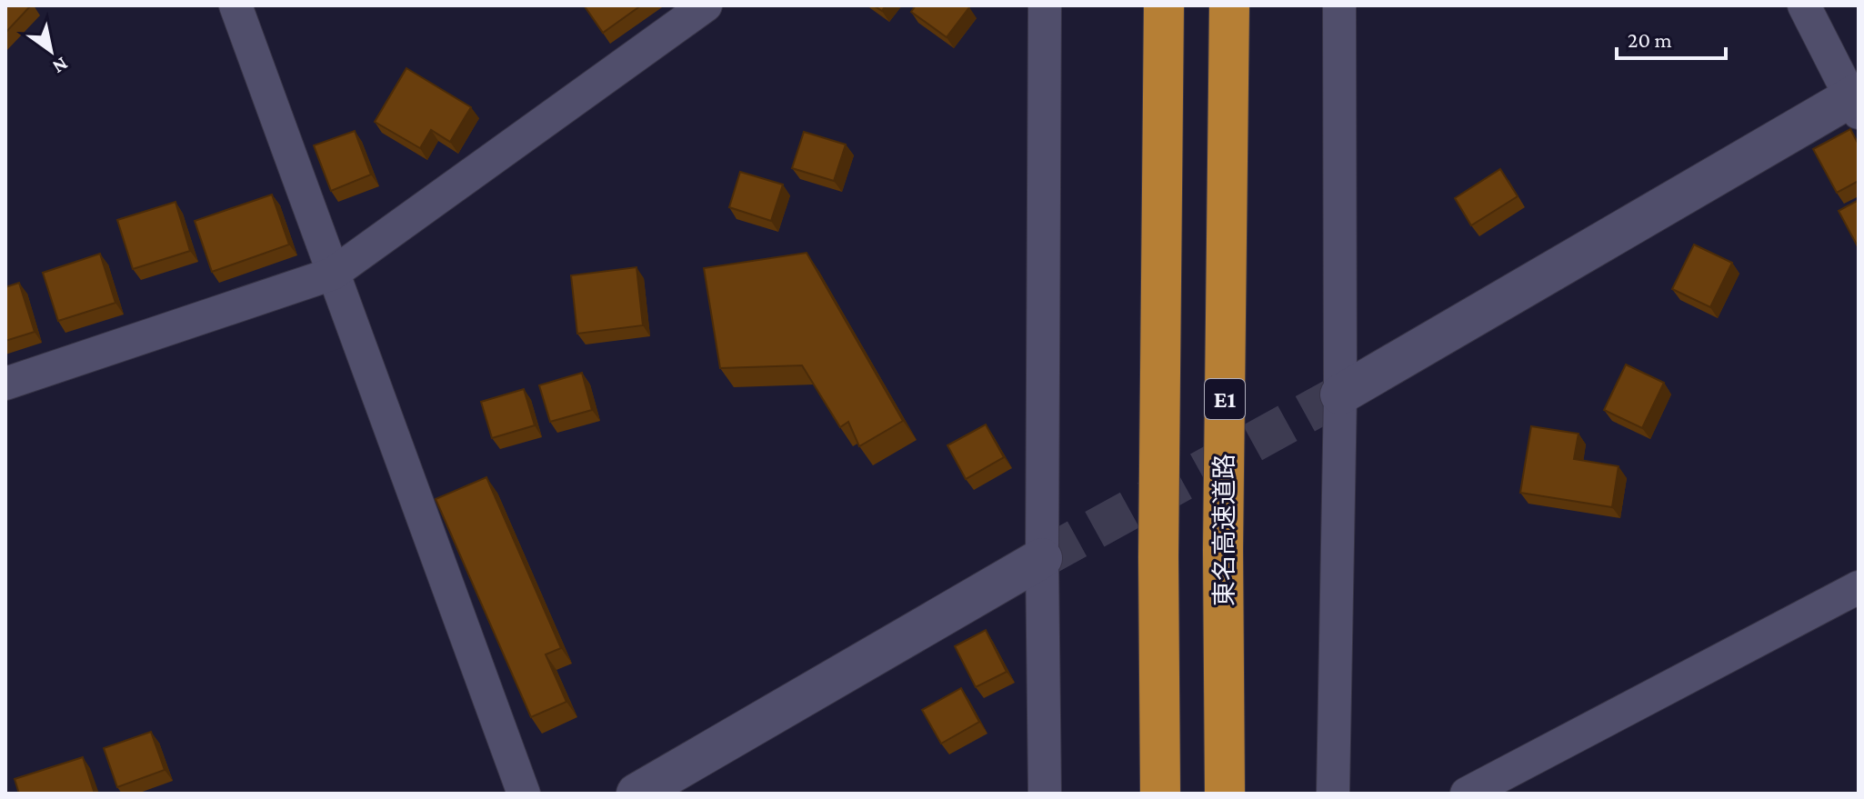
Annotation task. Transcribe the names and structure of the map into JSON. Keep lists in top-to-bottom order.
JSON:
{
  "streets": {
    "highway": ["E1", "東名高速道路"]
  },
  "scale_bar": "20 m",
  "north": "bottom right"
}
